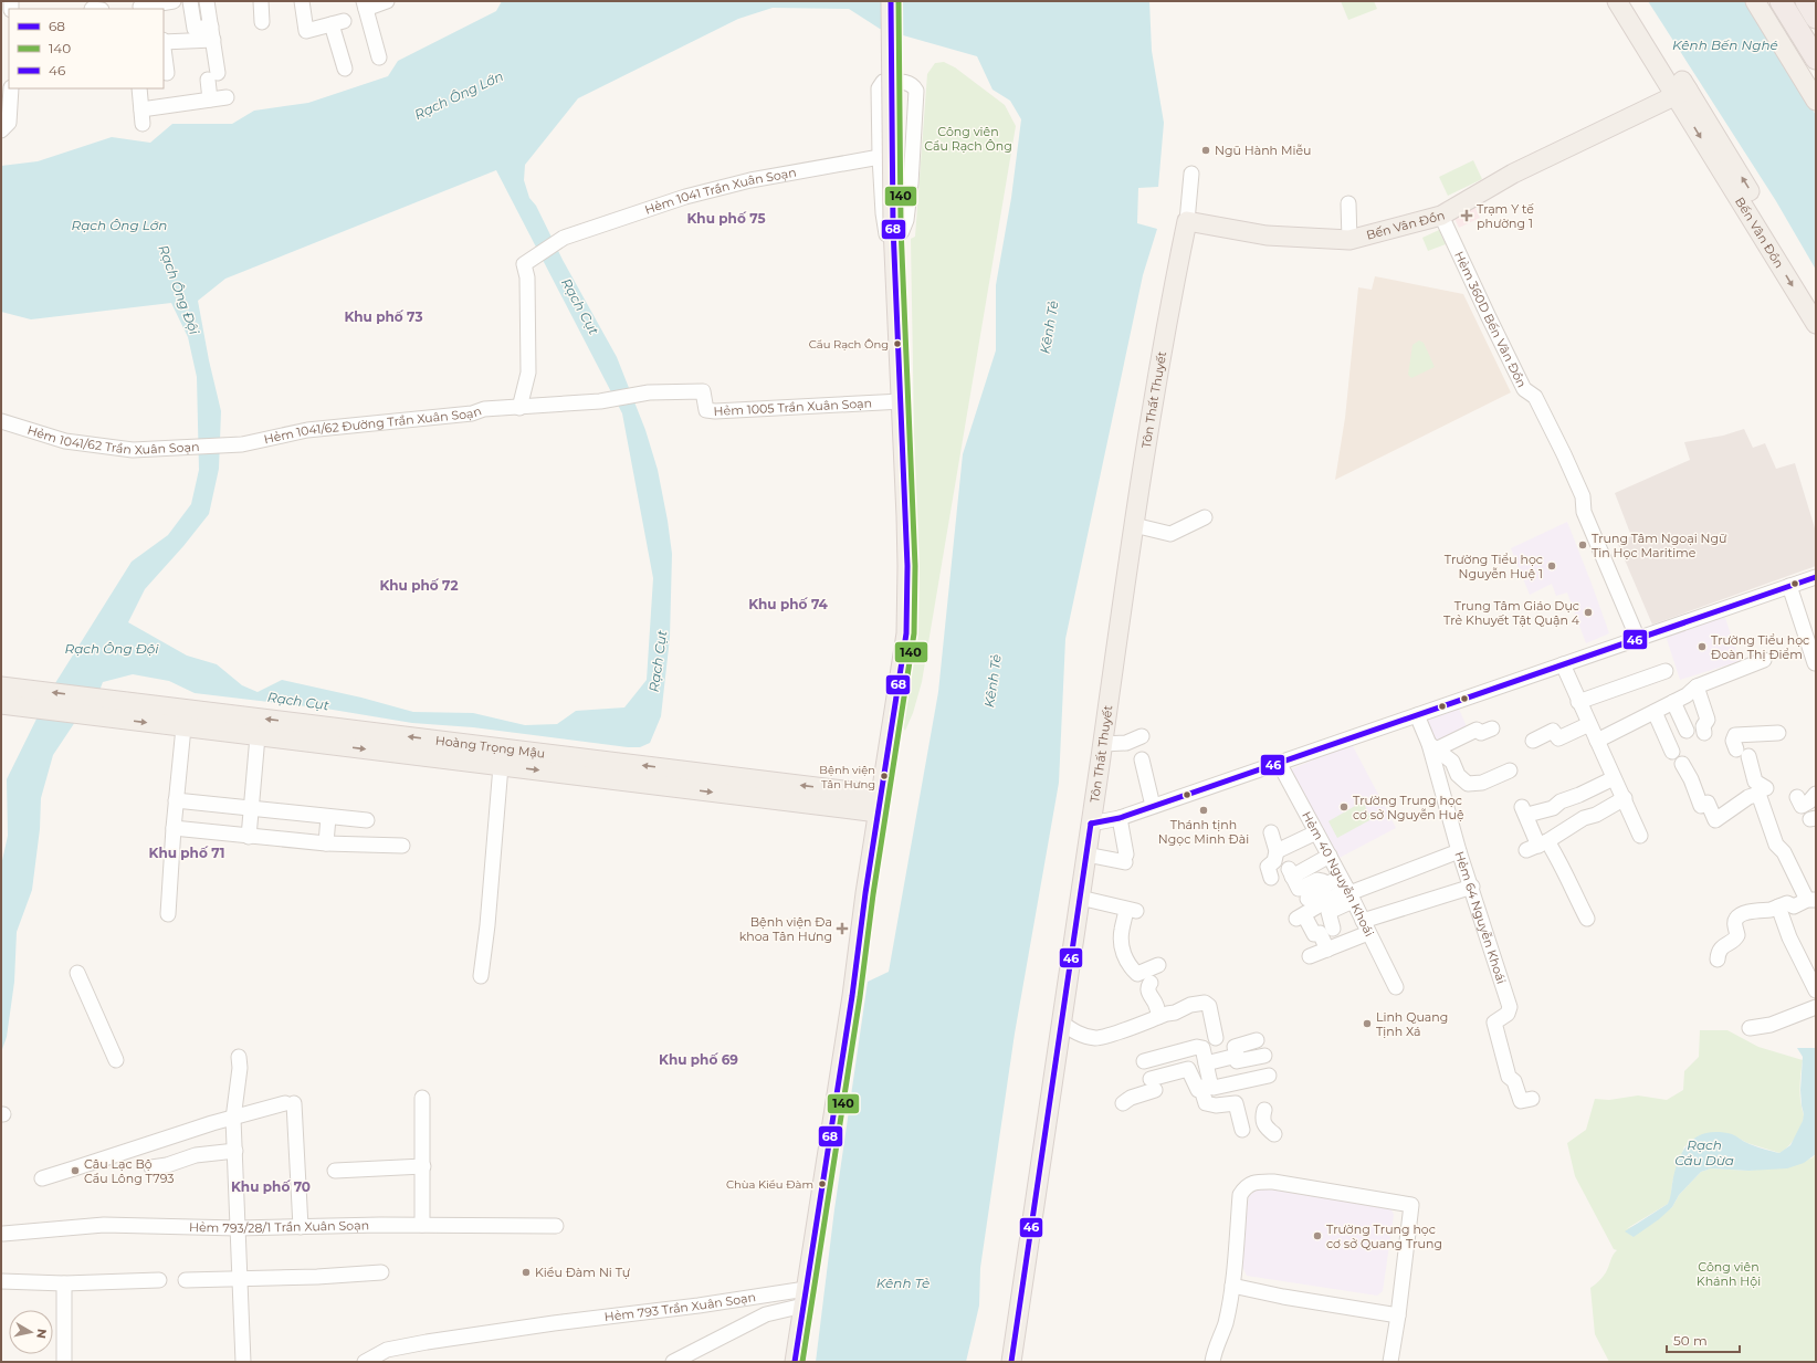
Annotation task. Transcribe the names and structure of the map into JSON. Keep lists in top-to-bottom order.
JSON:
{
  "streets": {
    "main road": ["Bến Vân Đồn", "Tôn Thất Thuyết", "Hoàng Trọng Mậu"],
    "street": [
      "Hẻm 1041 Trần Xuân Soạn",
      "Hẻm 360D Bến Vân Đồn",
      "Hẻm 1005 Trần Xuân Soạn",
      "Hẻm 1041/62 Đường Trần Xuân Soạn",
      "Hẻm 1041/62 Trần Xuân Soạn",
      "Hẻm 40 Nguyễn Khoái",
      "Hẻm 64 Nguyễn Khoái",
      "Hẻm 793/28/1 Trần Xuân Soạn",
      "Hẻm 793 Trần Xuân Soạn"
    ]
  },
  "crossings": [
    ["Hẻm 1041 Trần Xuân Soạn", "Hẻm 1041/62 Đường Trần Xuân Soạn"],
    ["Bến Vân Đồn", "Hẻm 360D Bến Vân Đồn"],
    ["Bến Vân Đồn", "Tôn Thất Thuyết"],
    ["Hẻm 1005 Trần Xuân Soạn", "Hẻm 1041/62 Đường Trần Xuân Soạn"],
    ["Hẻm 1041/62 Đường Trần Xuân Soạn", "Hẻm 1041/62 Trần Xuân Soạn"]
  ],
  "districts": [
    "Khu phố 75",
    "Khu phố 73",
    "Khu phố 72",
    "Khu phố 74",
    "Khu phố 71",
    "Khu phố 69",
    "Khu phố 70"
  ],
  "water": [
    "Kênh Bến Nghé",
    "Rạch Ông Lớn",
    "Rạch Ông Đội",
    "Rạch Cụt",
    "Kênh Tẻ",
    "Rạch Cầu Dừa"
  ],
  "parks": ["Công viên Cầu Rạch Ông", "Công viên Khánh Hội"],
  "places": {
    "other": [
      "Ngũ Hành Miễu",
      "Cầu Rạch Ông",
      "Trung Tâm Ngoại Ngữ Tin Học Maritime",
      "Trường Tiểu học Nguyễn Huệ 1",
      "Trung Tâm Giáo Dục Trẻ Khuyết Tật Quận 4",
      "Trường Tiểu học Đoàn Thị Điểm",
      "Bệnh viện Tân Hưng",
      "Trường Trung học cơ sở Nguyễn Huệ",
      "Thánh tịnh Ngọc Minh Đài",
      "Linh Quang Tịnh Xá",
      "Câu Lạc Bộ Cầu Lông T793",
      "Chùa Kiều Đàm",
      "Trường Trung học cơ sở Quang Trung",
      "Kiều Đàm Ni Tự"
    ],
    "health": ["Trạm Y tế phường 1", "Bệnh viện Đa khoa Tân Hưng"]
  },
  "lines": ["transit line 68", "transit line 140", "transit line 46"],
  "legend": ["68", "140", "46"],
  "scale_bar": "50 m",
  "north": "right"
}
